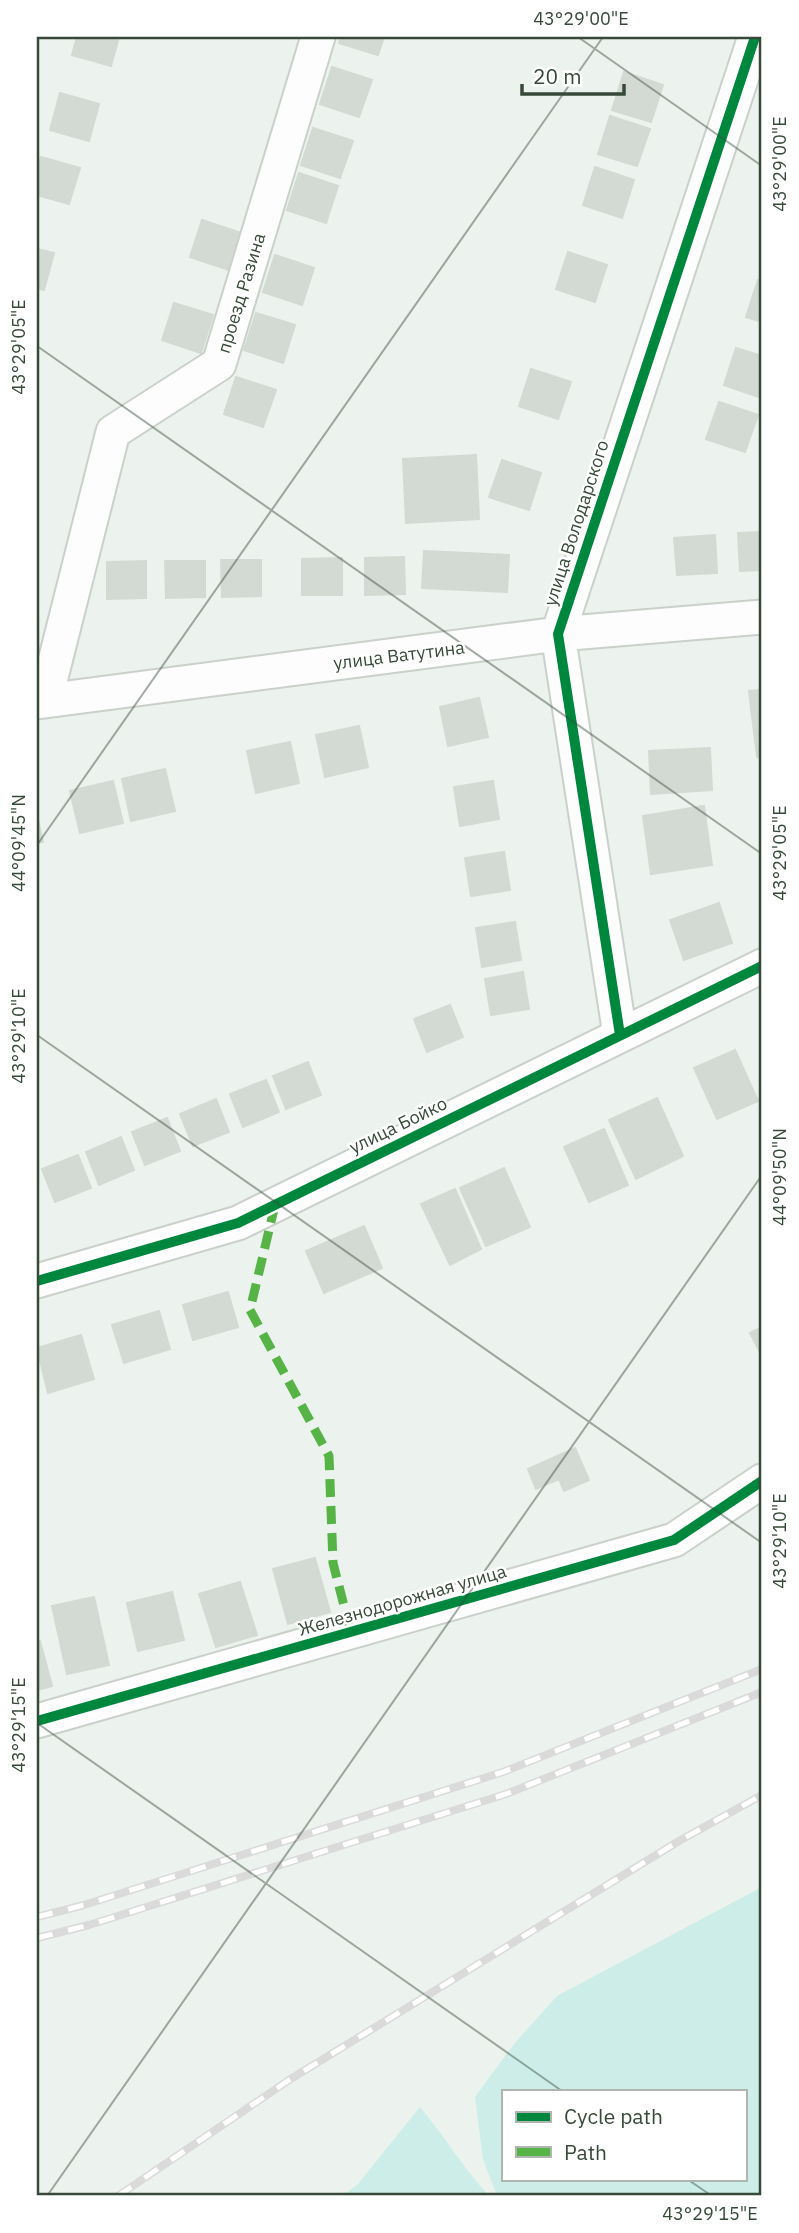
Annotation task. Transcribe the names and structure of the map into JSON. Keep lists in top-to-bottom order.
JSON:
{
  "streets": {
    "street": [
      "проезд Разина",
      "улица Володарского",
      "улица Ватутина",
      "улица Бойко",
      "Железнодорожная улица"
    ]
  },
  "crossings": [
    ["проезд Разина", "улица Ватутина"],
    ["улица Володарского", "улица Ватутина"],
    ["улица Володарского", "улица Бойко"]
  ],
  "legend": ["Cycle path", "Path"],
  "scale_bar": "20 m",
  "coordinates": [
    "43°29'00\"E",
    "43°29'05\"E",
    "44°09'45\"N",
    "43°29'10\"E",
    "44°09'50\"N",
    "43°29'15\"E"
  ]
}
